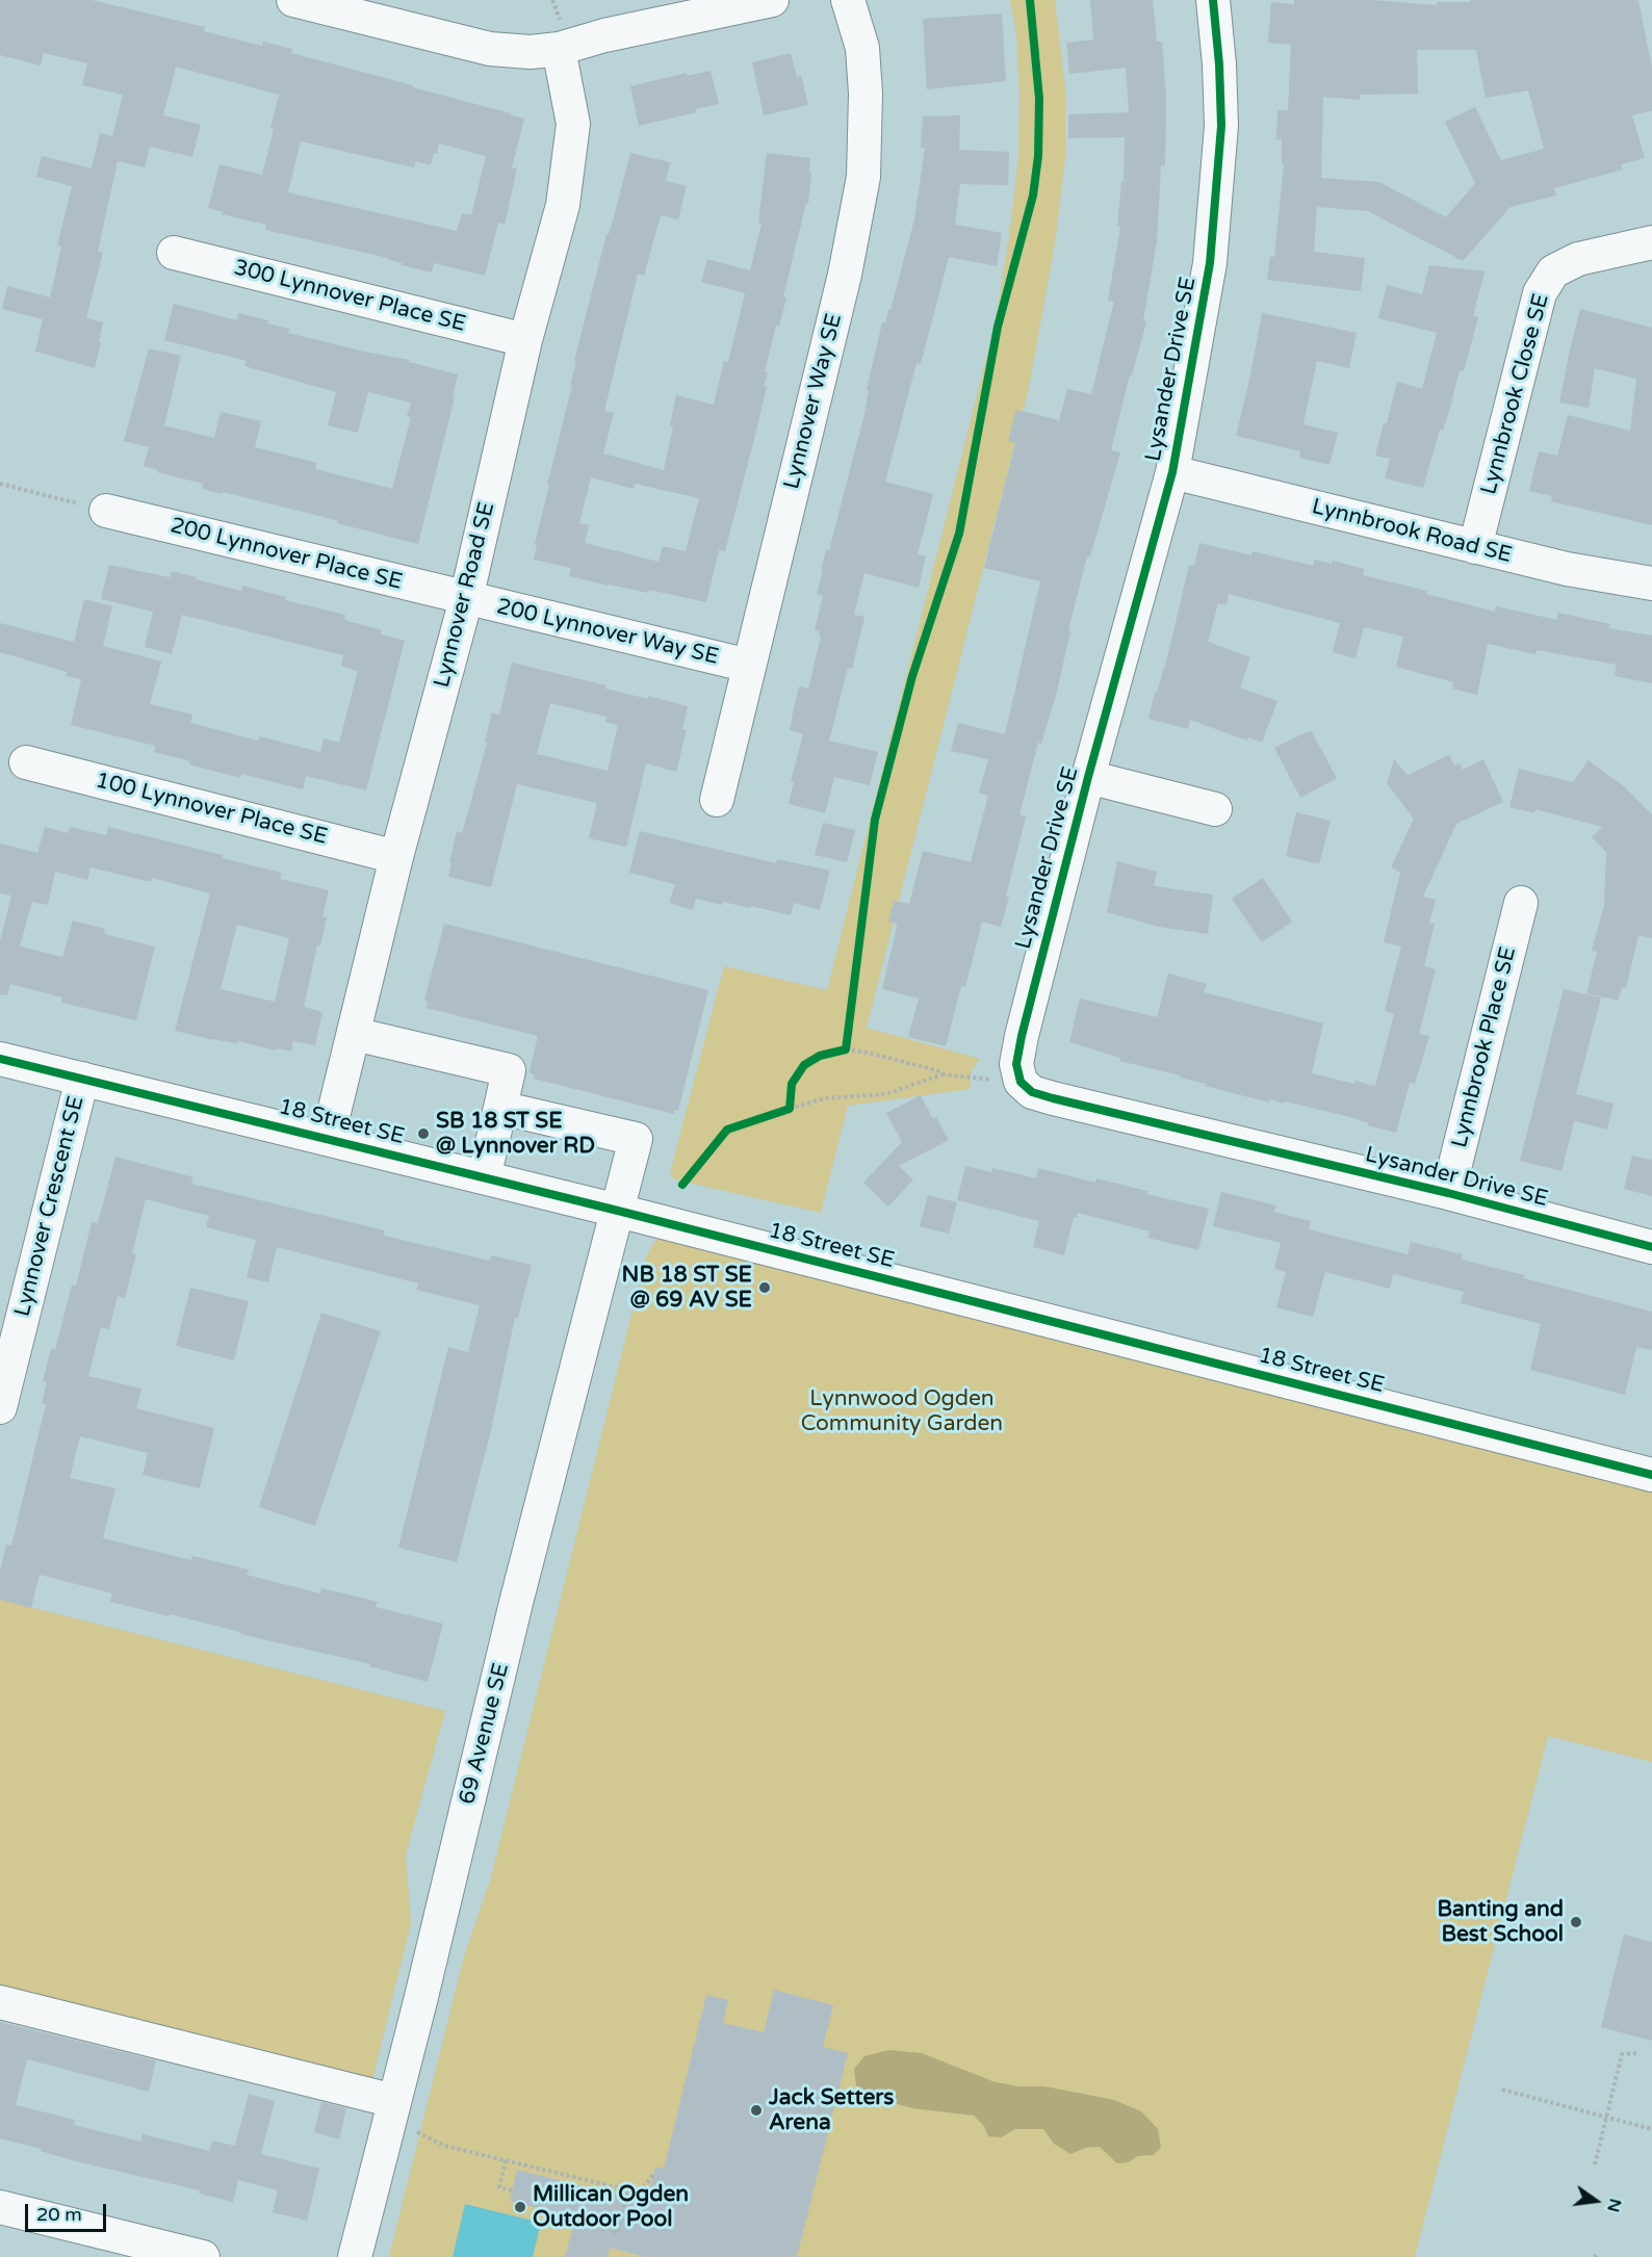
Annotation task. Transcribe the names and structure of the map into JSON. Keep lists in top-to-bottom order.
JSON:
{
  "streets": {
    "street": [
      "300 Lynnover Place SE",
      "Lysander Drive SE",
      "Lynnbrook Close SE",
      "Lynnover Way SE",
      "Lynnbrook Road SE",
      "200 Lynnover Place SE",
      "Lynnover Road SE",
      "200 Lynnover Way SE",
      "100 Lynnover Place SE",
      "Lynnbrook Place SE",
      "18 Street SE",
      "Lynnover Crescent SE",
      "69 Avenue SE"
    ]
  },
  "crossings": [
    ["300 Lynnover Place SE", "Lynnover Road SE"],
    ["Lysander Drive SE", "Lynnbrook Road SE"],
    ["Lysander Drive SE", "Lynnbrook Place SE"],
    ["Lynnbrook Close SE", "Lynnbrook Road SE"],
    ["Lynnover Way SE", "200 Lynnover Way SE"],
    ["200 Lynnover Place SE", "Lynnover Road SE"],
    ["200 Lynnover Place SE", "200 Lynnover Way SE"],
    ["Lynnover Road SE", "200 Lynnover Way SE"],
    ["Lynnover Road SE", "100 Lynnover Place SE"],
    ["Lynnover Road SE", "18 Street SE"],
    ["18 Street SE", "Lynnover Crescent SE"],
    ["18 Street SE", "69 Avenue SE"]
  ],
  "parks": ["Lynnwood Ogden Community Garden"],
  "places": [
    "SB 18 ST SE @ Lynnover RD",
    "NB 18 ST SE @ 69 AV SE",
    "Banting and Best School",
    "Jack Setters Arena",
    "Millican Ogden Outdoor Pool"
  ],
  "scale_bar": "20 m",
  "north": "right"
}
